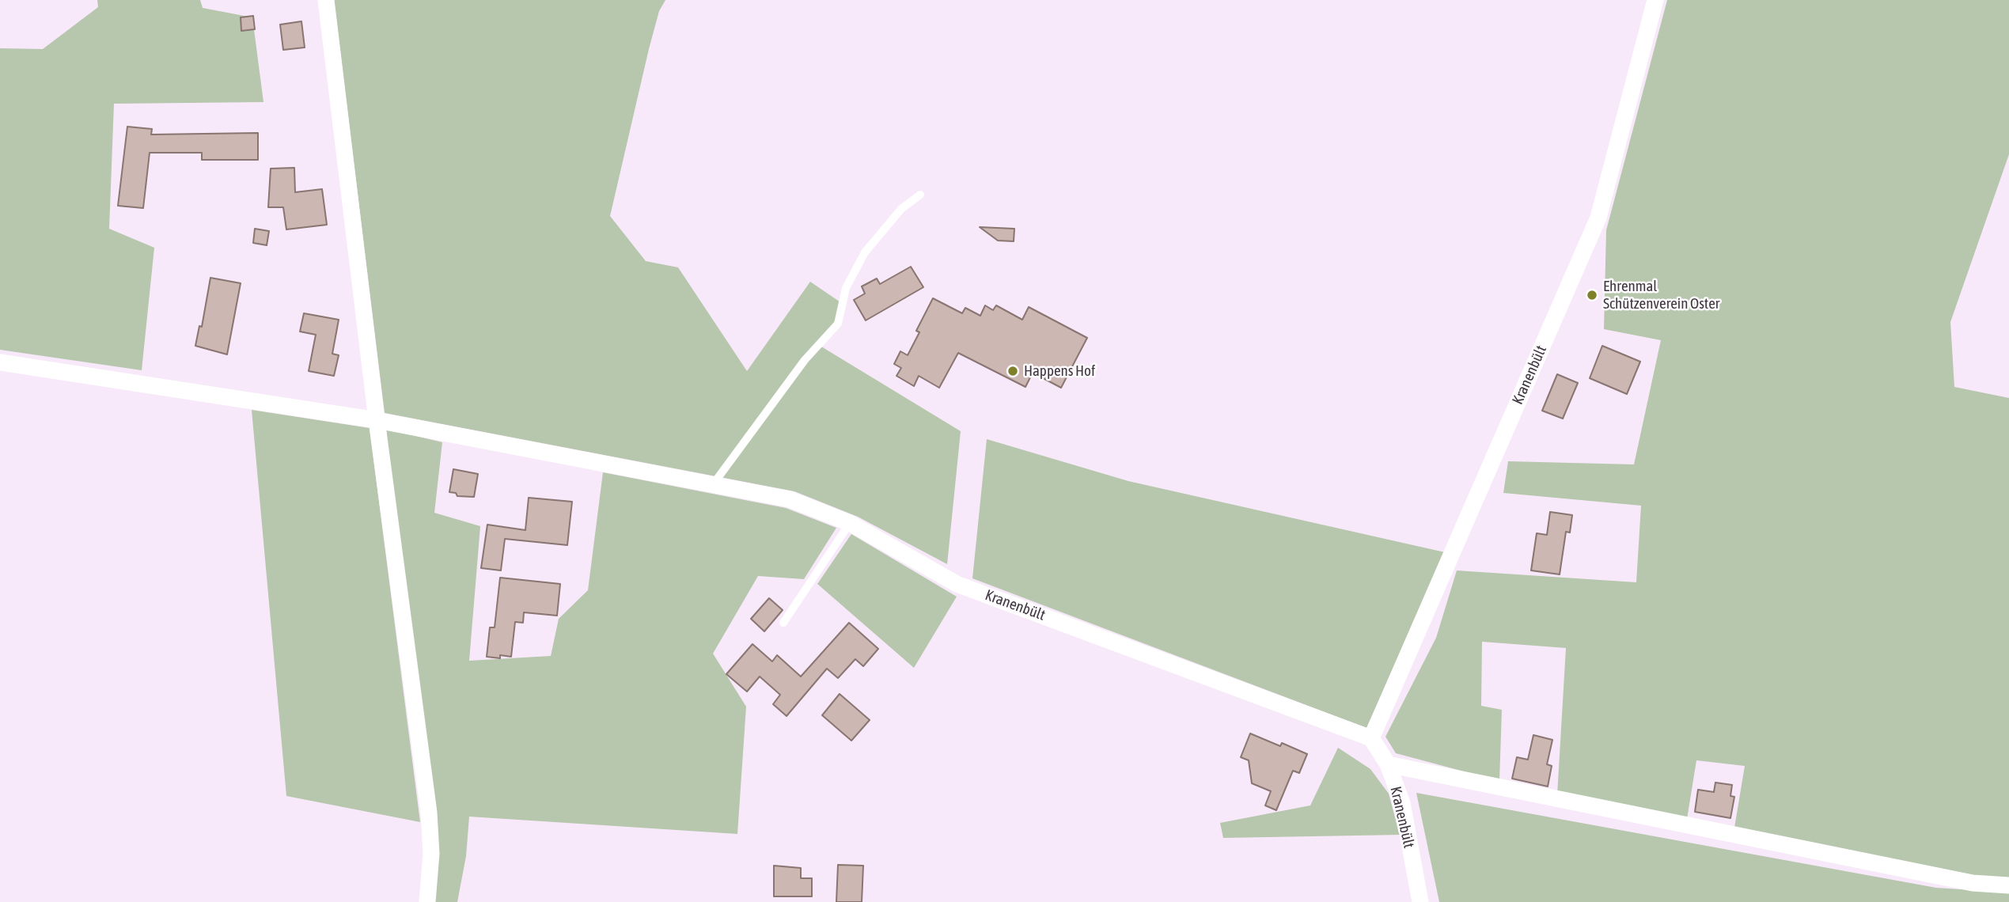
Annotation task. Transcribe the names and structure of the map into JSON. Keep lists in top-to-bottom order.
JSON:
{
  "streets": {
    "street": ["Kranenbült"]
  },
  "places": ["Ehrenmal Schützenverein Oster", "Happens Hof"]
}
